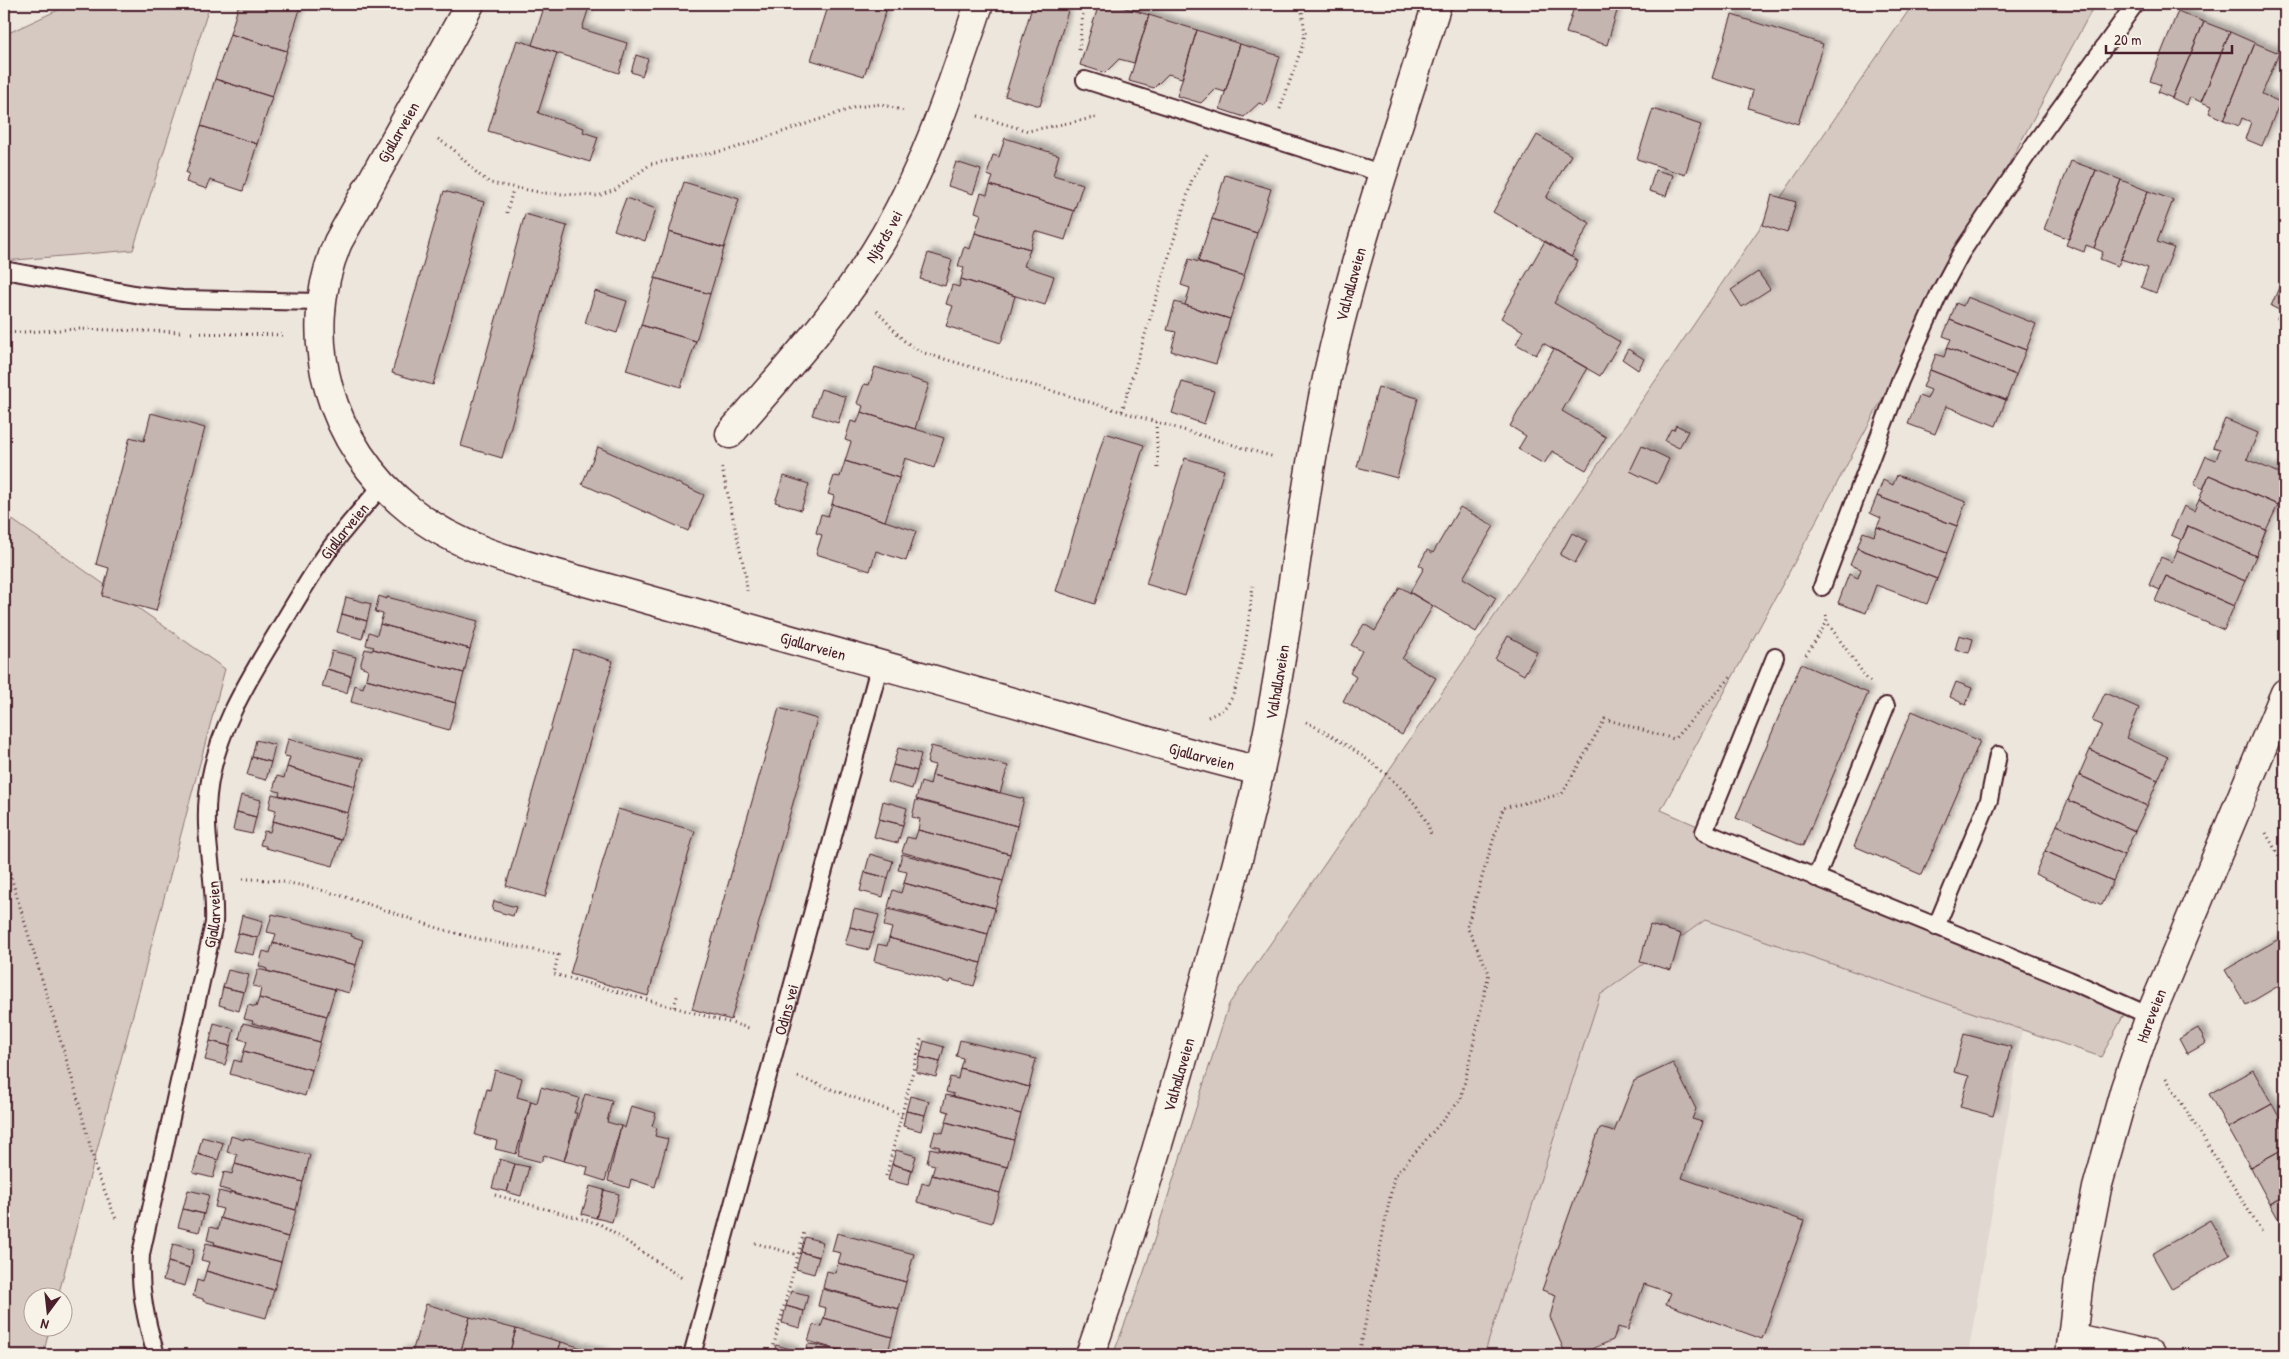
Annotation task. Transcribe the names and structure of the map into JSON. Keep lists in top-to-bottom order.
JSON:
{
  "streets": {
    "street": [
      "Gjallarveien",
      "Njårds vei",
      "Valhallaveien",
      "Hareveien"
    ],
    "lane": ["Odins vei"]
  },
  "crossings": [
    ["Gjallarveien", "Valhallaveien"],
    ["Gjallarveien", "Odins vei"]
  ],
  "scale_bar": "20 m",
  "north": "bottom"
}
